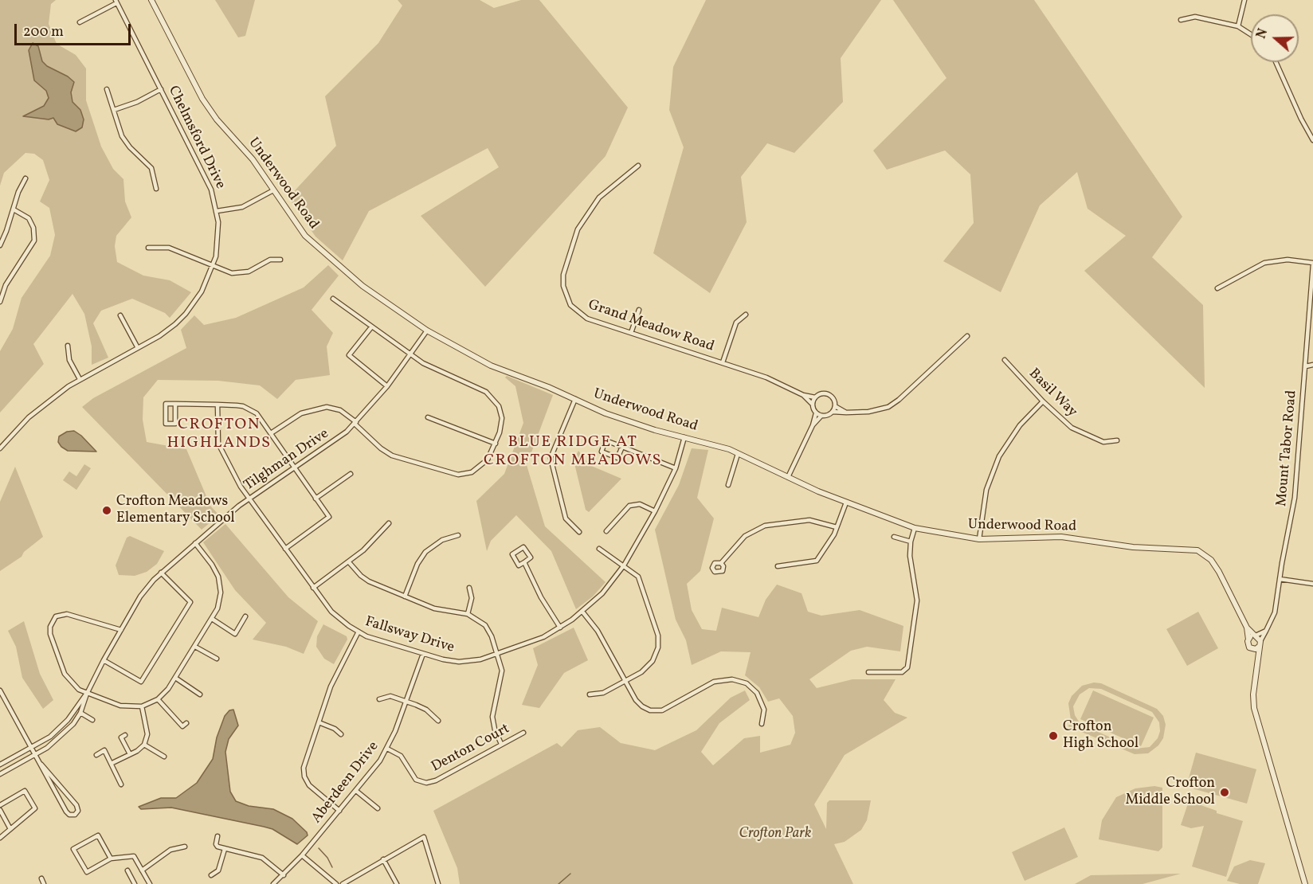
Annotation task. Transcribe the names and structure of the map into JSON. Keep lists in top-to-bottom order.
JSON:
{
  "streets": {
    "street": [
      "Chelmsford Drive",
      "Underwood Road",
      "Grand Meadow Road",
      "Basil Way",
      "Mount Tabor Road",
      "Tilghman Drive",
      "Fallsway Drive",
      "Denton Court",
      "Aberdeen Drive"
    ]
  },
  "crossings": [
    ["Underwood Road", "Mount Tabor Road"],
    ["Underwood Road", "Tilghman Drive"],
    ["Underwood Road", "Fallsway Drive"],
    ["Tilghman Drive", "Fallsway Drive"],
    ["Fallsway Drive", "Aberdeen Drive"],
    ["Denton Court", "Aberdeen Drive"]
  ],
  "districts": ["CROFTON HIGHLANDS", "BLUE RIDGE AT CROFTON MEADOWS"],
  "parks": ["Crofton Park"],
  "places": ["Crofton Meadows Elementary School", "Crofton High School", "Crofton Middle School"],
  "scale_bar": "200 m",
  "north": "left"
}
